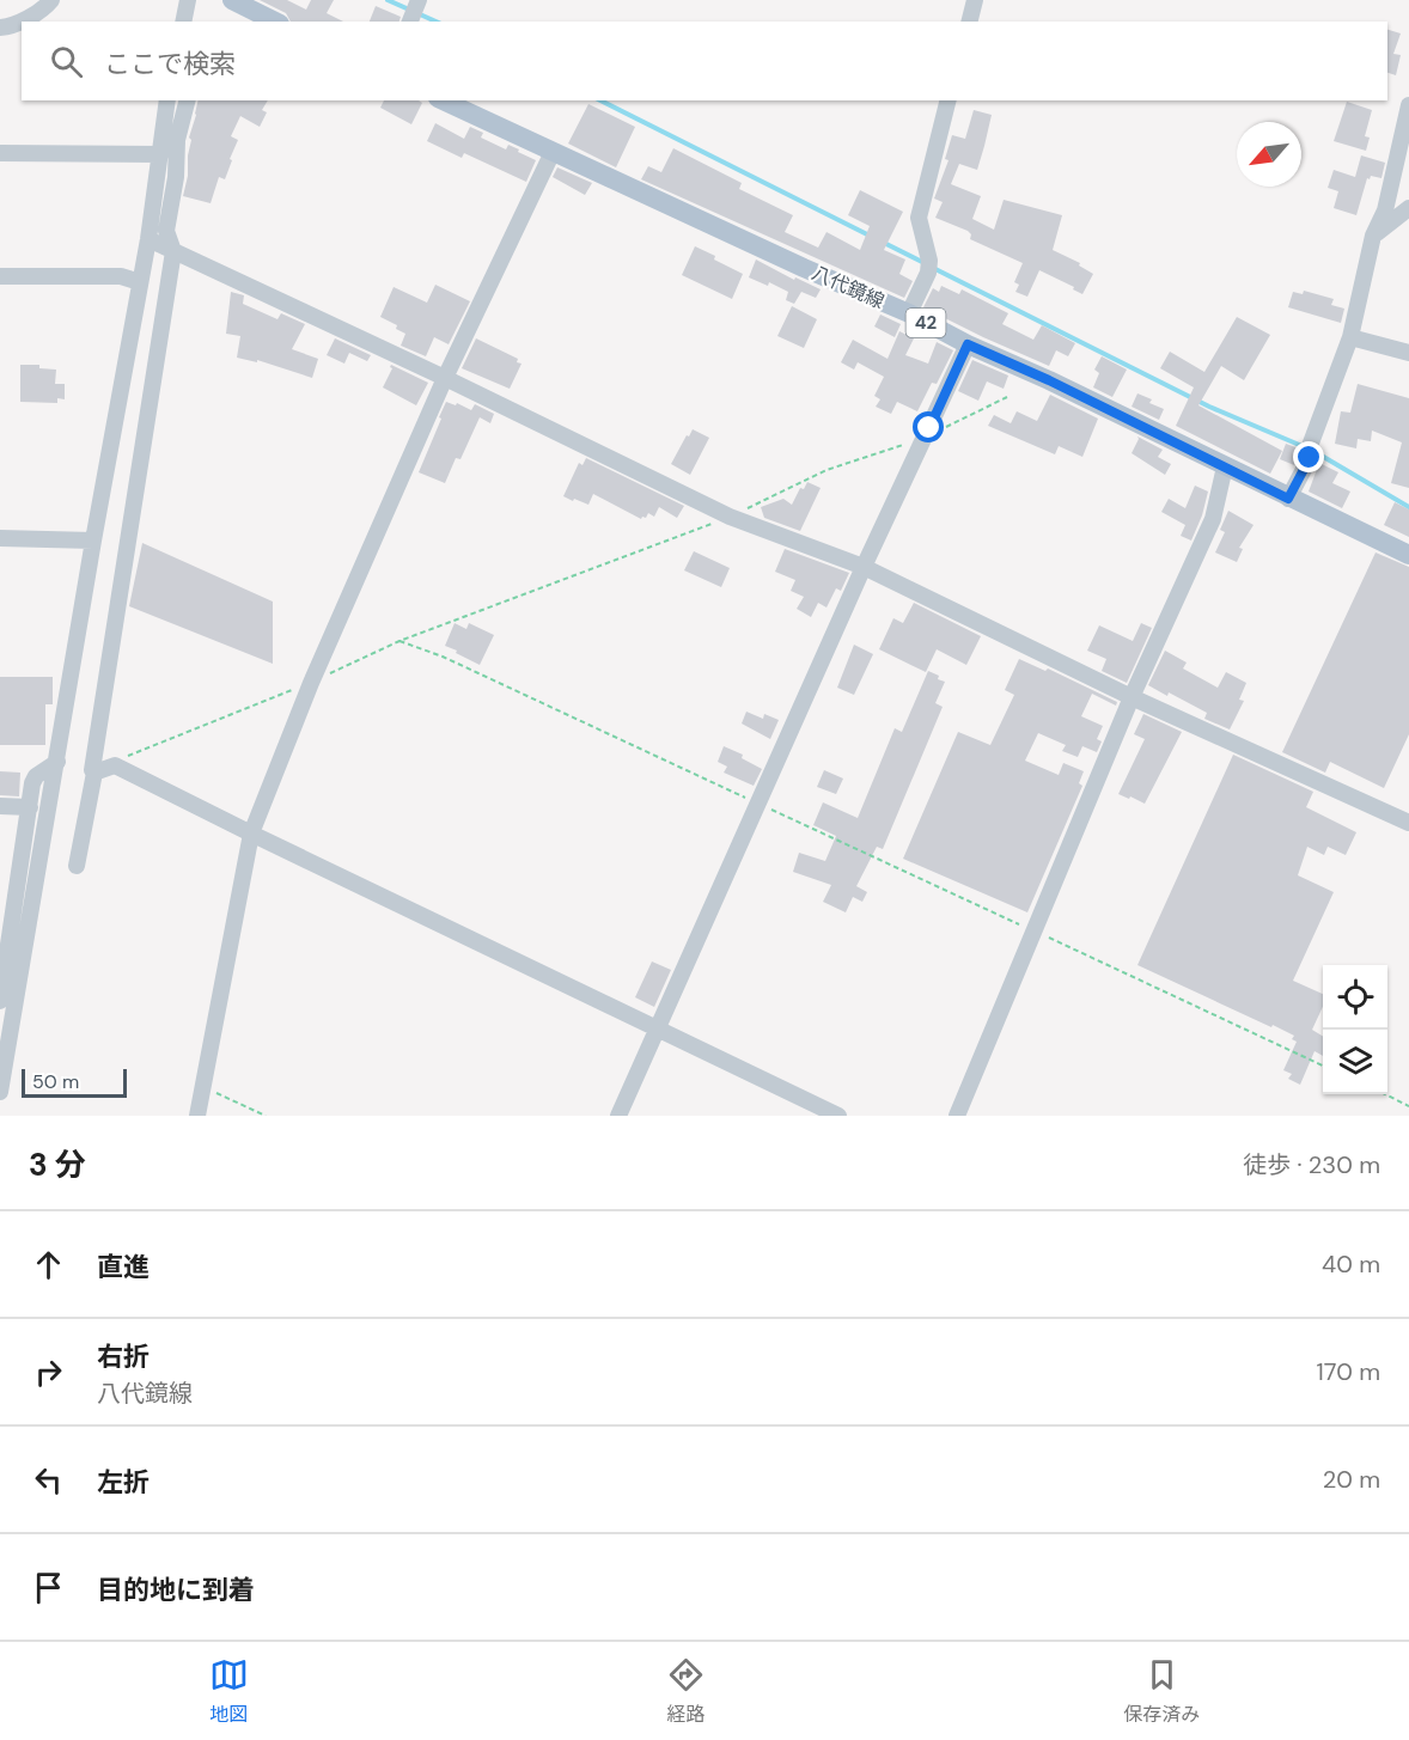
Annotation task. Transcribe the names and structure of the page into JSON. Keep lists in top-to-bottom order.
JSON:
{
  "streets": {
    "main road": ["八代鏡線", "42"]
  },
  "scale_bar": "50 m",
  "north": "bottom left",
  "page": {
    "search": "ここで検索",
    "scale": "50 m",
    "heading": ["3 分", "徒歩 · 230 m"],
    "list": [
      ["直進", "40 m"],
      ["右折", "八代鏡線", "170 m"],
      ["左折", "20 m"],
      "目的地に到着"
    ],
    "nav": ["地図", "経路", "保存済み"]
  }
}
